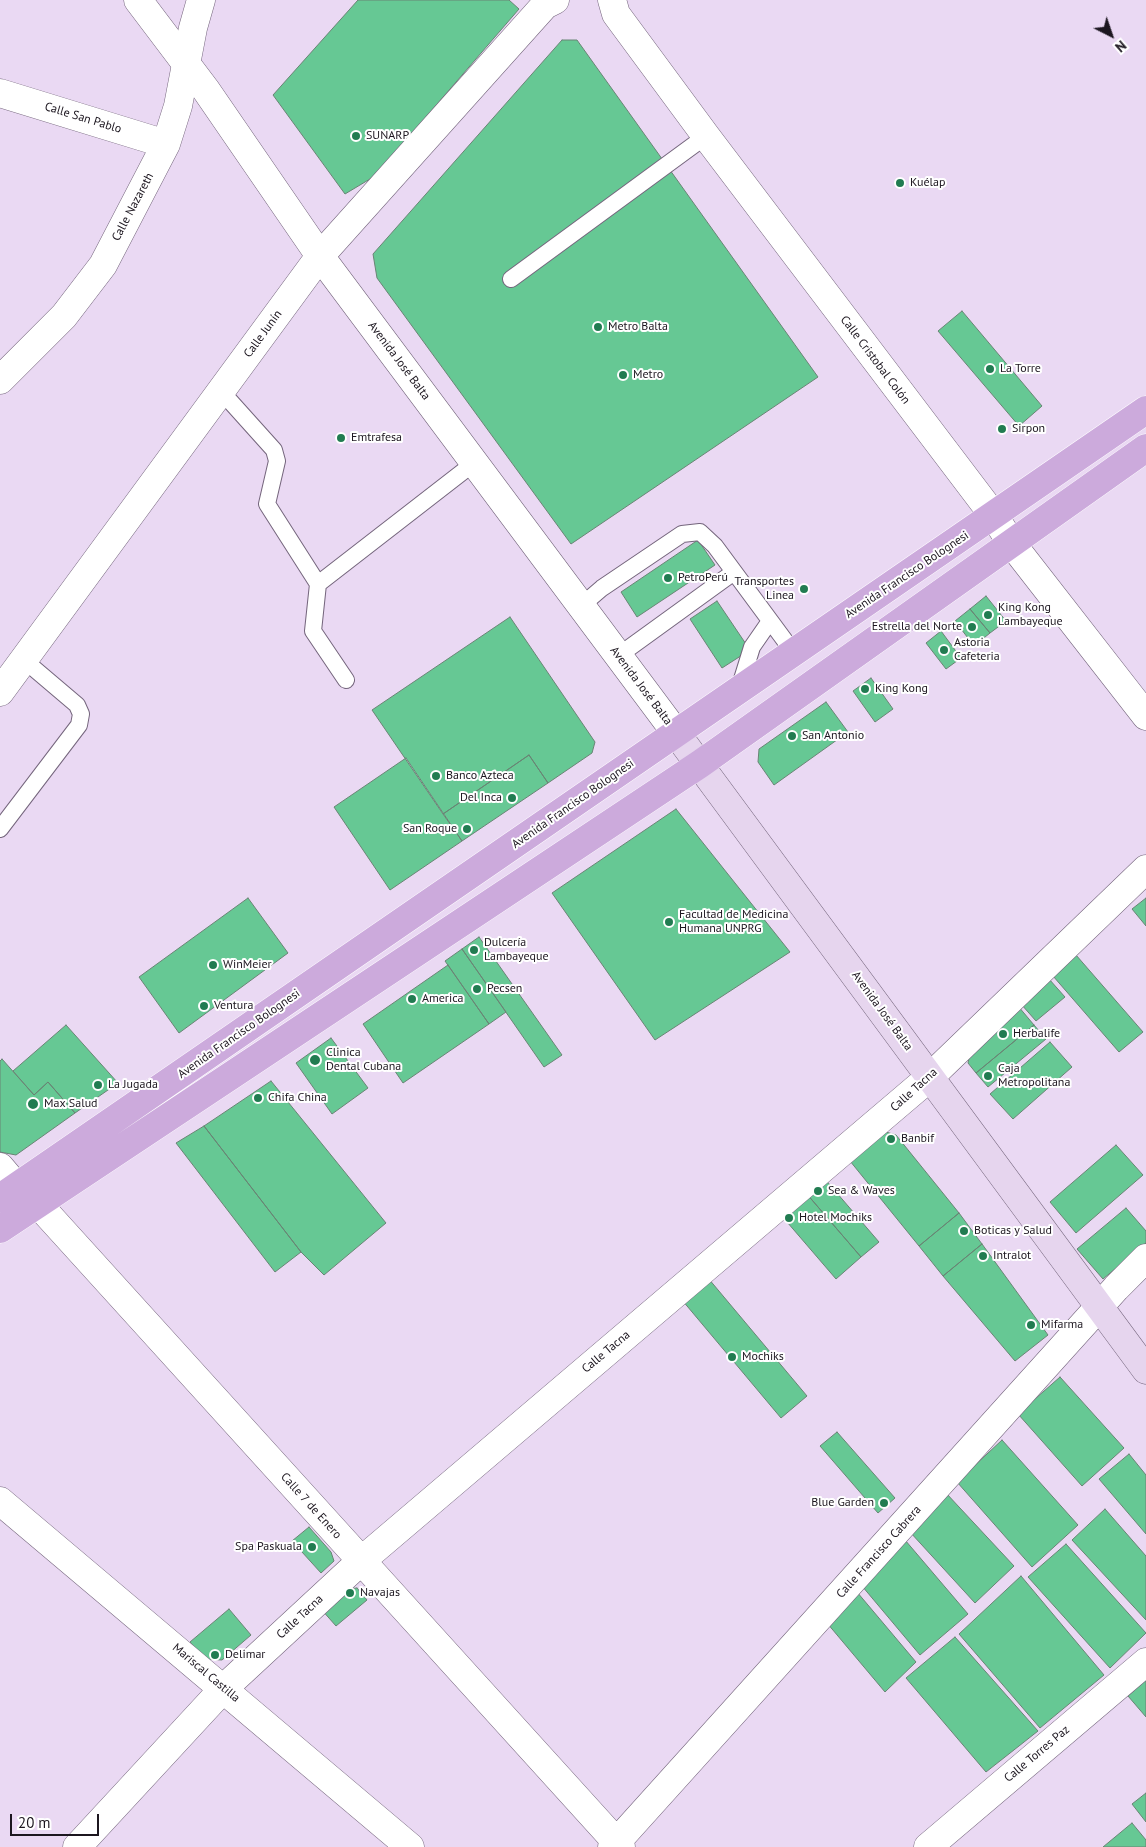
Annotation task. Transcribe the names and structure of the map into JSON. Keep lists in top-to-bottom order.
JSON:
{
  "streets": {
    "main road": ["Avenida José Balta", "Avenida Francisco Bolognesi"],
    "street": [
      "Calle San Pablo",
      "Calle Nazareth",
      "Calle Junín",
      "Calle Cristobal Colón",
      "Calle Tacna",
      "Calle 7 de Enero",
      "Calle Francisco Cabrera",
      "Mariscal Castilla",
      "Calle Torres Paz"
    ]
  },
  "crossings": [
    ["Calle San Pablo", "Calle Nazareth"],
    ["Calle Nazareth", "Avenida José Balta"],
    ["Calle Junín", "Avenida José Balta"],
    ["Calle Cristobal Colón", "Avenida Francisco Bolognesi"],
    ["Avenida José Balta", "Avenida Francisco Bolognesi"],
    ["Avenida José Balta", "Calle Tacna"],
    ["Avenida José Balta", "Calle Francisco Cabrera"],
    ["Avenida Francisco Bolognesi", "Calle 7 de Enero"],
    ["Calle Tacna", "Calle 7 de Enero"],
    ["Calle Tacna", "Mariscal Castilla"],
    ["Calle 7 de Enero", "Calle Francisco Cabrera"]
  ],
  "places": [
    "SUNARP",
    "Kuélap",
    "Metro Balta",
    "La Torre",
    "Metro",
    "Sirpon",
    "Emtrafesa",
    "PetroPerú",
    "Transportes Linea",
    "King Kong Lambayeque",
    "Estrella del Norte",
    "Astoria Cafeteria",
    "King Kong",
    "San Antonio",
    "Banco Azteca",
    "Del Inca",
    "San Roque",
    "Facultad de Medicina Humana UNPRG",
    "Dulcería Lambayeque",
    "WinMeier",
    "Pecsen",
    "America",
    "Ventura",
    "Herbalife",
    "Clinica Dental Cubana",
    "Caja Metropolitana",
    "La Jugada",
    "Chifa China",
    "Max Salud",
    "Banbif",
    "Sea & Waves",
    "Hotel Mochiks",
    "Boticas y Salud",
    "Intralot",
    "Mifarma",
    "Mochiks",
    "Blue Garden",
    "Spa Paskuala",
    "Navajas",
    "Delimar"
  ],
  "scale_bar": "20 m",
  "north": "bottom right"
}
